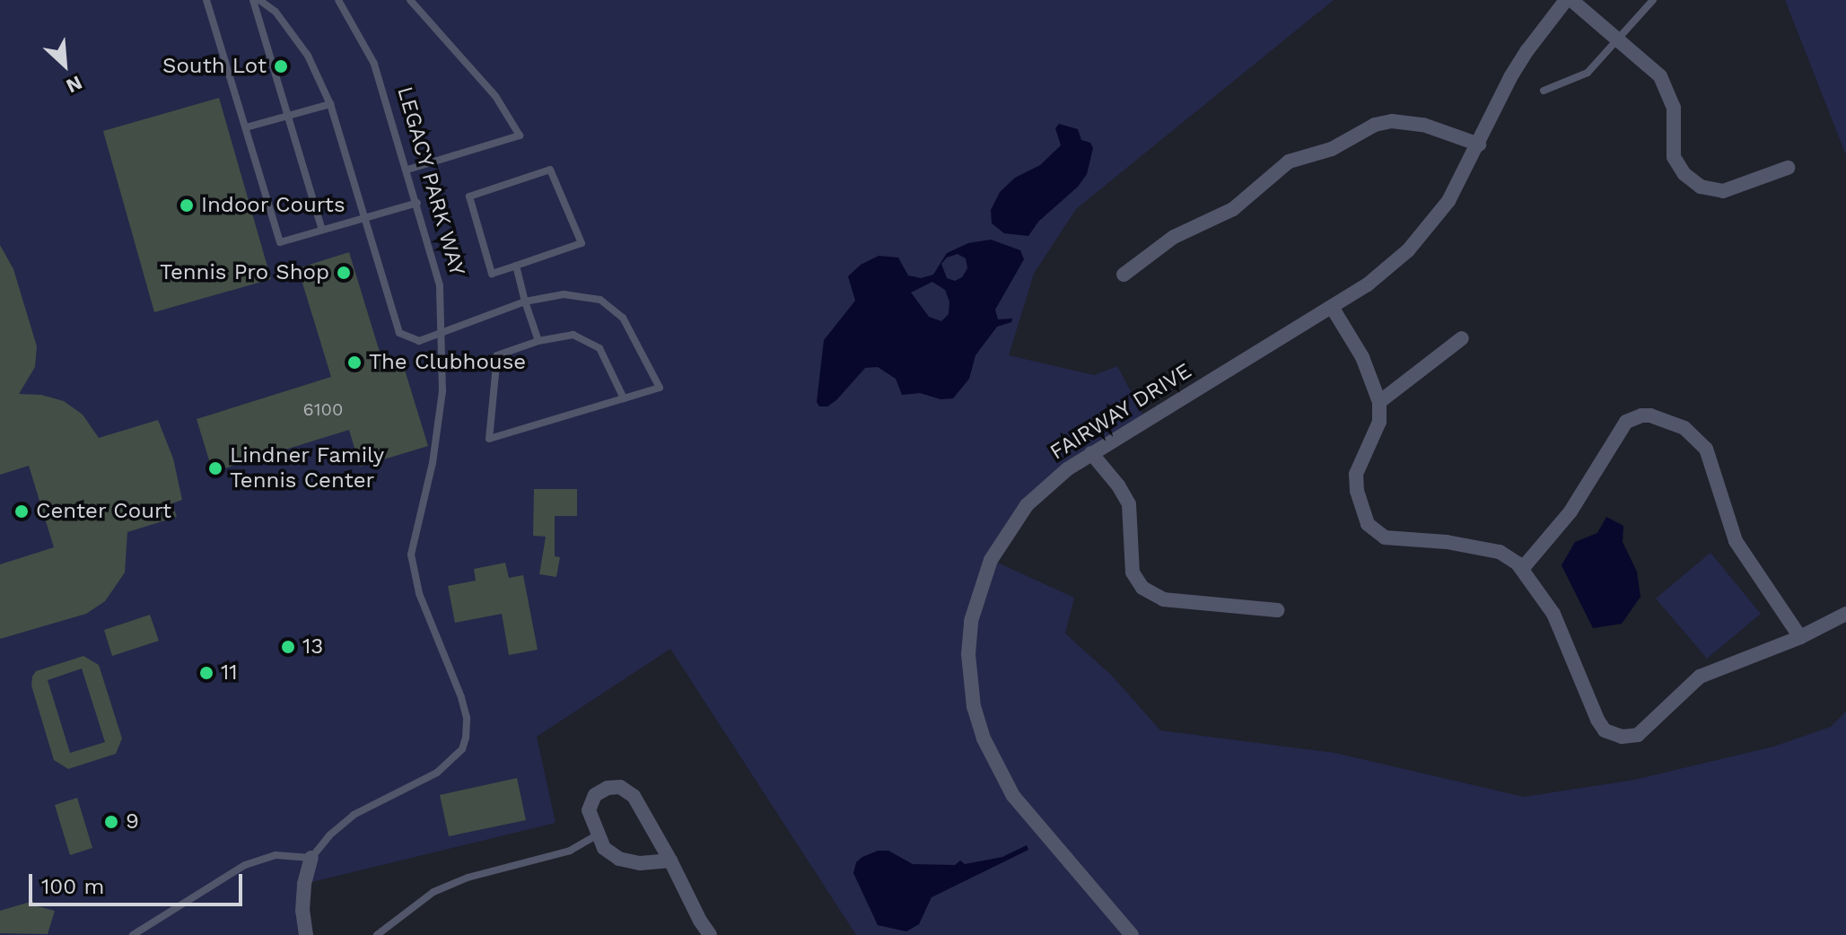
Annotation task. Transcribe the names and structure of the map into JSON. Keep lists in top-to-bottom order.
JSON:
{
  "streets": {
    "street": ["LEGACY PARK WAY", "FAIRWAY DRIVE"]
  },
  "places": [
    "South Lot",
    "Indoor Courts",
    "Tennis Pro Shop",
    "The Clubhouse",
    "Lindner Family Tennis Center",
    "Center Court",
    "13",
    "11",
    "9"
  ],
  "house_numbers": ["6100"],
  "scale_bar": "100 m",
  "north": "bottom right"
}
